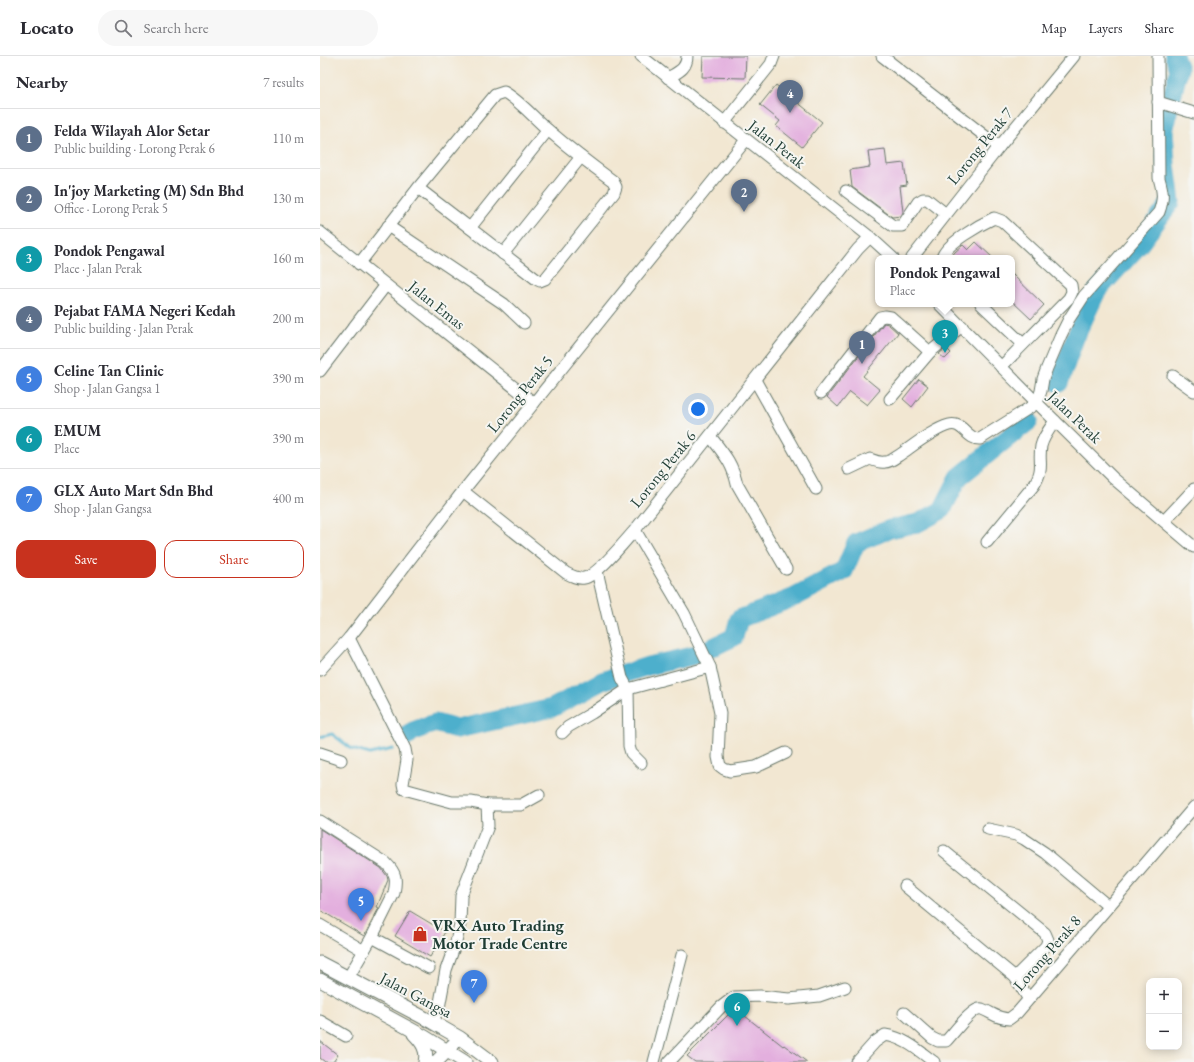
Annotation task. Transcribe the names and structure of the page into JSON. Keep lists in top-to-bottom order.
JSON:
{
  "streets": {
    "main road": ["Jalan Gangsa"],
    "street": [
      "Jalan Perak",
      "Lorong Perak 7",
      "Jalan Emas",
      "Lorong Perak 5",
      "Lorong Perak 6",
      "Lorong Perak 8"
    ]
  },
  "crossings": [
    ["Jalan Perak", "Lorong Perak 5"],
    ["Jalan Perak", "Lorong Perak 6"],
    ["Jalan Emas", "Lorong Perak 5"],
    ["Lorong Perak 5", "Lorong Perak 6"]
  ],
  "places": {
    "shop": ["VRX Auto Trading Motor Trade Centre"]
  },
  "page": {
    "header": "Locato",
    "search": "Search here",
    "nav": ["Map", "Layers", "Share"],
    "heading": ["Nearby", "7 results"],
    "pins": [
      "4",
      "2",
      "3",
      "1",
      "5",
      "7",
      "6"
    ],
    "list": [
      {
        "mark": "1",
        "name": "Felda Wilayah Alor Setar",
        "note": "Public building · Lorong Perak 6",
        "value": "110 m"
      },
      {
        "mark": "2",
        "name": "In'joy Marketing (M) Sdn Bhd",
        "note": "Office · Lorong Perak 5",
        "value": "130 m"
      },
      {
        "mark": "3",
        "name": "Pondok Pengawal",
        "note": "Place · Jalan Perak",
        "value": "160 m"
      },
      {
        "mark": "4",
        "name": "Pejabat FAMA Negeri Kedah",
        "note": "Public building · Jalan Perak",
        "value": "200 m"
      },
      {
        "mark": "5",
        "name": "Celine Tan Clinic",
        "note": "Shop · Jalan Gangsa 1",
        "value": "390 m"
      },
      {
        "mark": "6",
        "name": "EMUM",
        "note": "Place",
        "value": "390 m"
      },
      {
        "mark": "7",
        "name": "GLX Auto Mart Sdn Bhd",
        "note": "Shop · Jalan Gangsa",
        "value": "400 m"
      }
    ],
    "popup": ["Pondok Pengawal", "Place"],
    "buttons": ["Save", "Share"],
    "map_buttons": ["+", "−"]
  }
}
